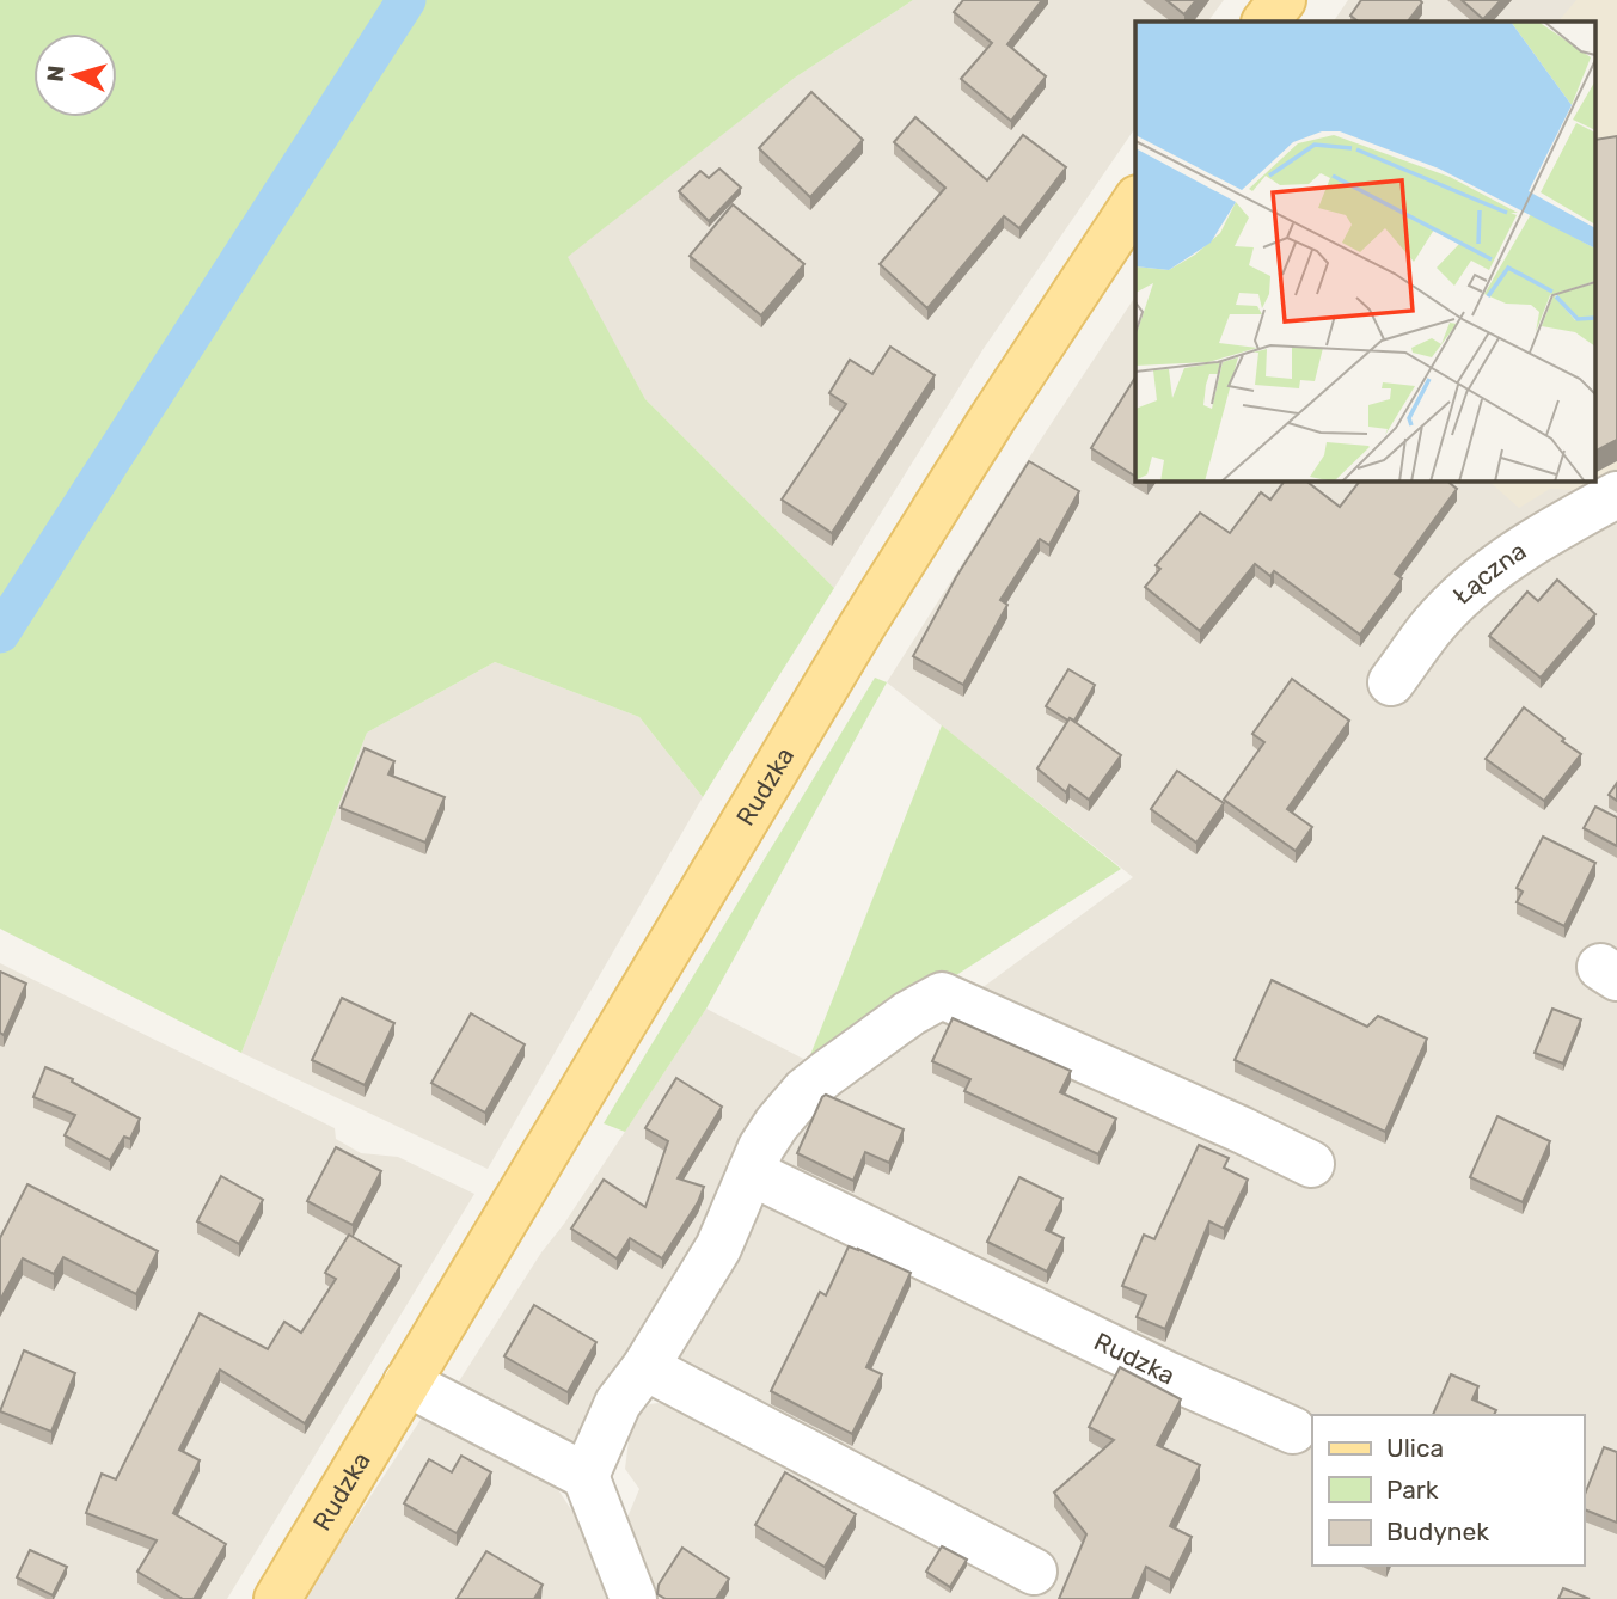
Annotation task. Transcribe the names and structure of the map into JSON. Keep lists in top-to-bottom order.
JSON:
{
  "streets": {
    "main road": ["Rudzka"],
    "street": ["Łączna"]
  },
  "legend": ["Ulica", "Park", "Budynek"],
  "north": "left"
}
